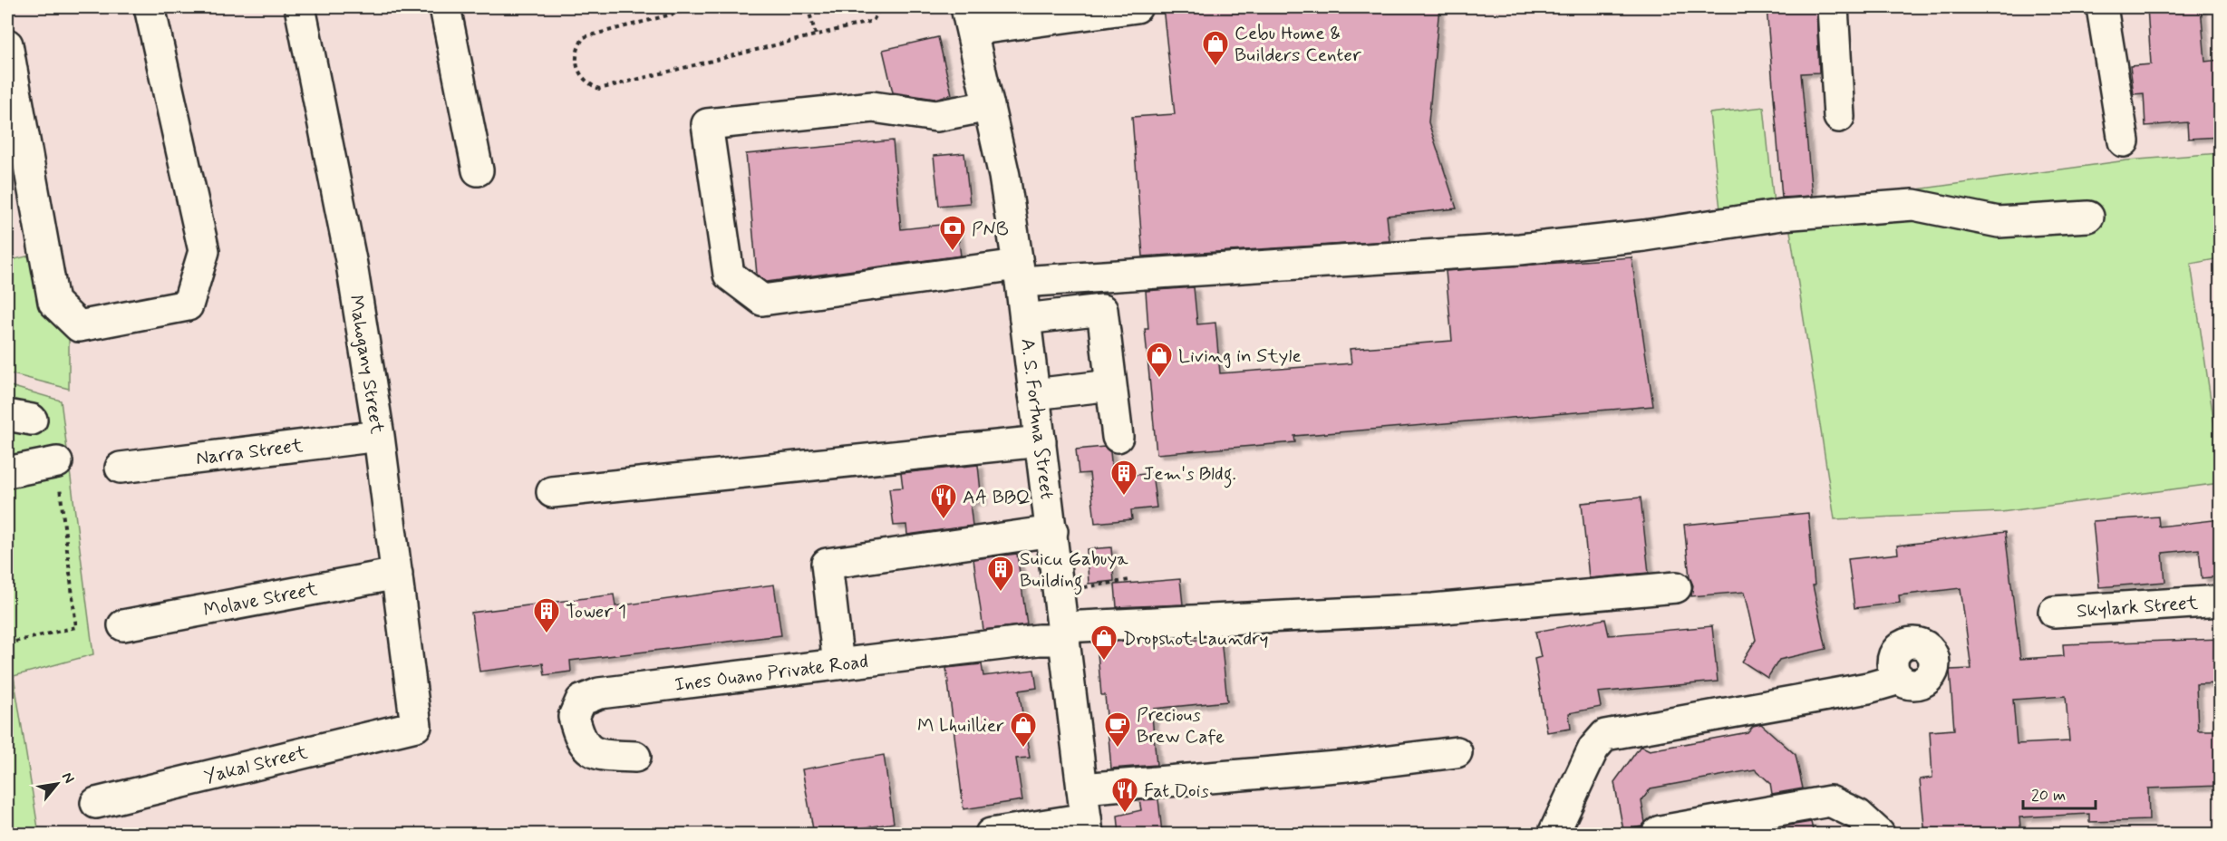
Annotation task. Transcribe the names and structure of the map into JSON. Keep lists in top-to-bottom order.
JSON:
{
  "streets": {
    "street": [
      "Mahogany Street",
      "A. S. Fortuna Street",
      "Narra Street",
      "Molave Street",
      "Skylark Street",
      "Ines Ouano Private Road",
      "Yakal Street"
    ]
  },
  "crossings": [
    ["Mahogany Street", "Narra Street"],
    ["Mahogany Street", "Molave Street"],
    ["Mahogany Street", "Yakal Street"],
    ["A. S. Fortuna Street", "Ines Ouano Private Road"]
  ],
  "places": {
    "shop": [
      "Cebu Home & Builders Center",
      "Living in Style",
      "Dropshot Laundry",
      "M Lhuillier"
    ],
    "bank": ["PNB"],
    "building": ["Jem's Bldg.", "Suicu Gabuya Building", "Tower 1"],
    "restaurant": ["AA BBQ", "Fat Dois"],
    "cafe": ["Precious Brew Cafe"]
  },
  "scale_bar": "20 m",
  "north": "top right"
}
